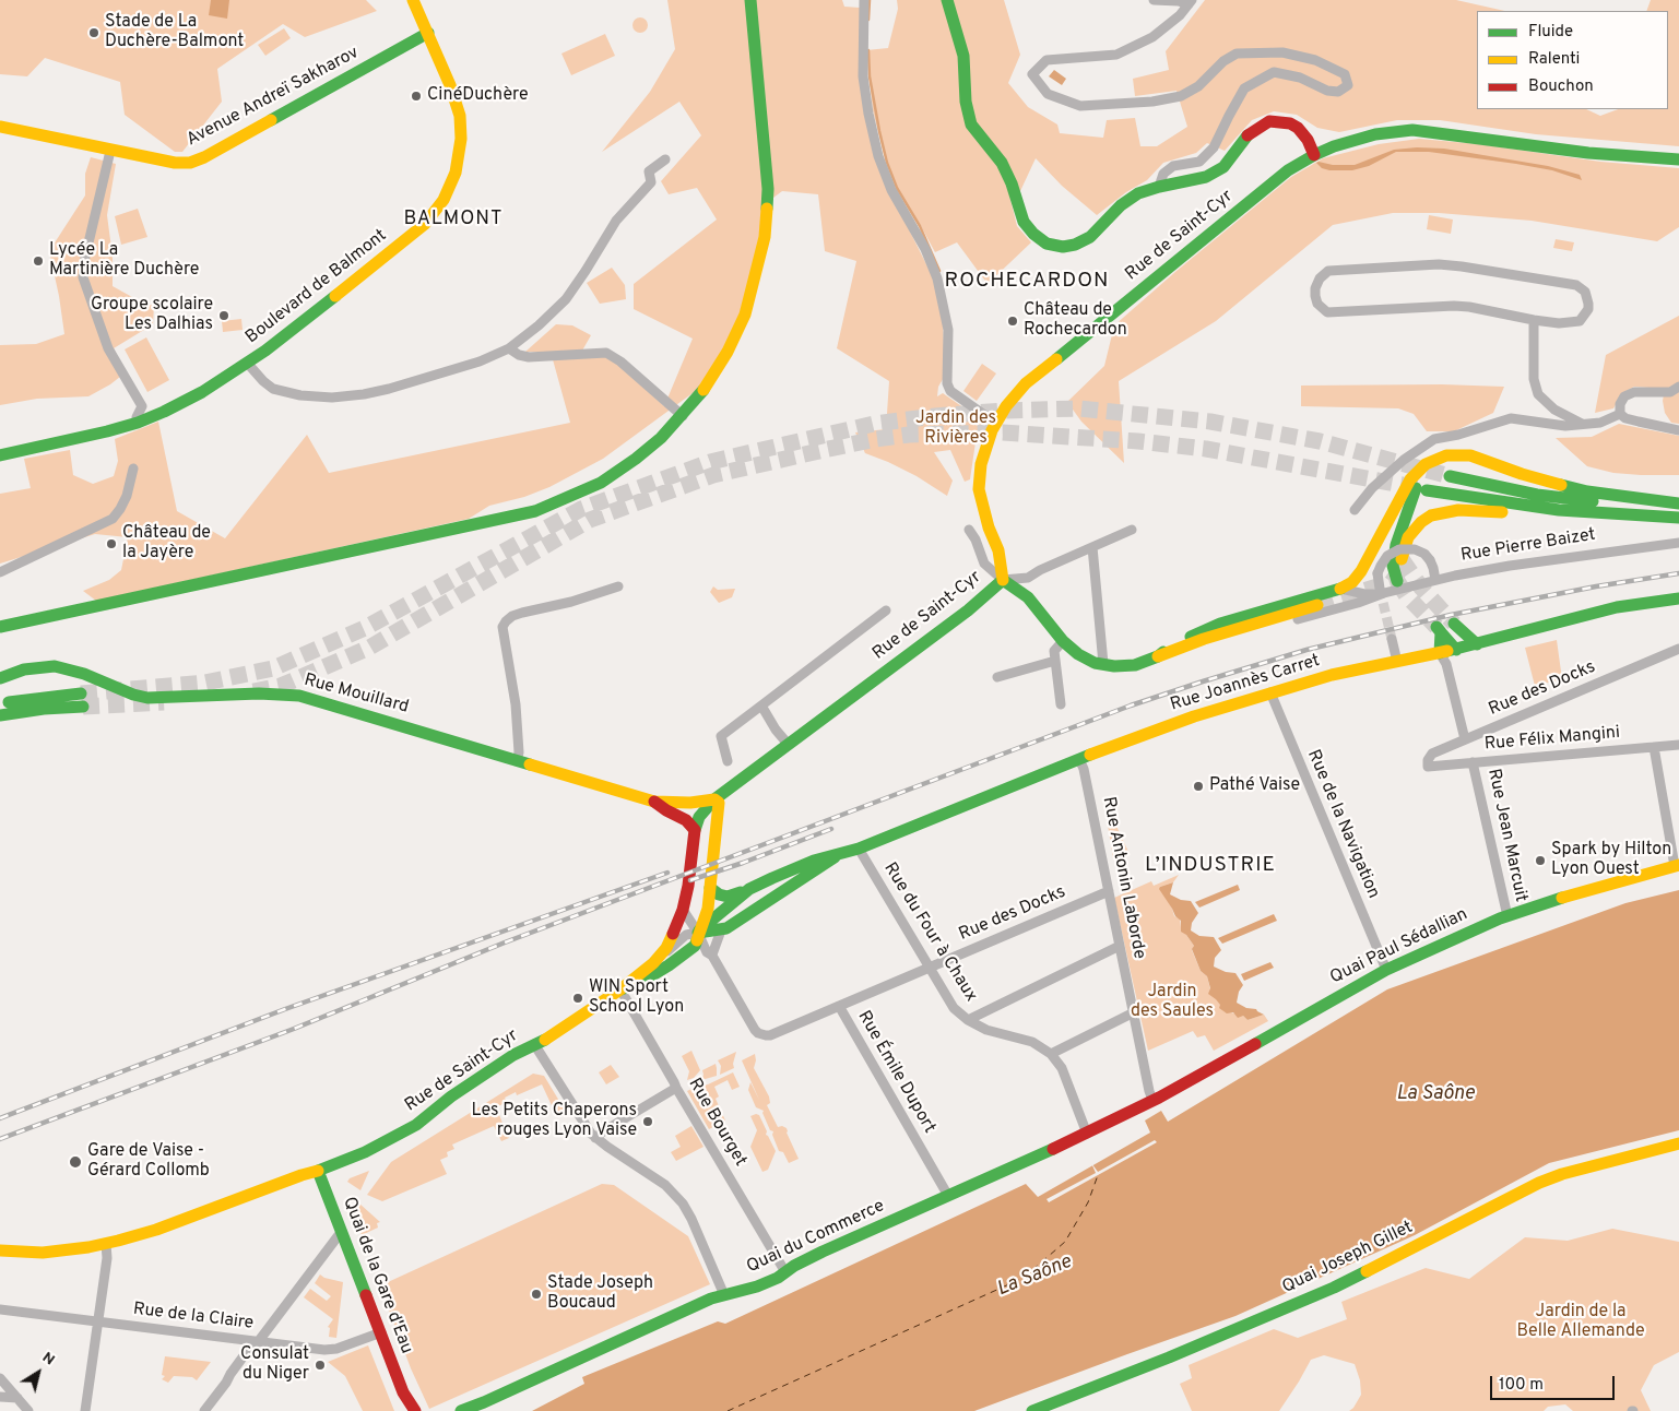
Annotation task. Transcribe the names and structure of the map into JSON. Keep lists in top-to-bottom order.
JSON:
{
  "streets": {
    "main road": [
      "Avenue Andreï Sakharov",
      "Rue de Saint-Cyr",
      "Boulevard de Balmont",
      "Rue Pierre Baizet",
      "Rue Joannès Carret",
      "Rue Mouillard",
      "Quai Paul Sédallian",
      "Quai du Commerce",
      "Quai Joseph Gillet",
      "Quai de la Gare d'Eau"
    ],
    "street": [
      "Rue des Docks",
      "Rue Félix Mangini",
      "Rue de la Navigation",
      "Rue Jean Marcuit",
      "Rue Antonin Laborde",
      "Rue du Four à Chaux",
      "Rue Émile Duport",
      "Rue Bourget",
      "Rue de la Claire"
    ]
  },
  "crossings": [
    ["Avenue Andreï Sakharov", "Boulevard de Balmont"],
    ["Rue de Saint-Cyr", "Rue Pierre Baizet"],
    ["Rue de Saint-Cyr", "Rue Joannès Carret"],
    ["Rue de Saint-Cyr", "Rue Mouillard"],
    ["Rue de Saint-Cyr", "Rue Émile Duport"],
    ["Rue de Saint-Cyr", "Rue Bourget"],
    ["Rue de Saint-Cyr", "Quai de la Gare d'Eau"],
    ["Rue Joannès Carret", "Rue de la Navigation"],
    ["Rue Joannès Carret", "Rue Antonin Laborde"],
    ["Rue Joannès Carret", "Rue du Four à Chaux"],
    ["Rue Joannès Carret", "Rue Émile Duport"],
    ["Rue des Docks", "Rue Félix Mangini"],
    ["Rue des Docks", "Rue Antonin Laborde"],
    ["Rue des Docks", "Rue du Four à Chaux"],
    ["Rue des Docks", "Rue Émile Duport"],
    ["Rue Félix Mangini", "Rue Jean Marcuit"],
    ["Rue de la Navigation", "Quai Paul Sédallian"],
    ["Rue Jean Marcuit", "Quai Paul Sédallian"],
    ["Rue Antonin Laborde", "Quai Paul Sédallian"],
    ["Rue Antonin Laborde", "Quai du Commerce"],
    ["Rue du Four à Chaux", "Quai du Commerce"],
    ["Quai Paul Sédallian", "Quai du Commerce"],
    ["Rue Émile Duport", "Quai du Commerce"],
    ["Rue Bourget", "Quai du Commerce"],
    ["Quai de la Gare d'Eau", "Rue de la Claire"]
  ],
  "districts": ["BALMONT", "ROCHECARDON", "L’INDUSTRIE"],
  "water": ["La Saône"],
  "parks": ["Jardin des Rivières", "Jardin des Saules", "Jardin de la Belle Allemande"],
  "places": [
    "Stade de La Duchère-Balmont",
    "CinéDuchère",
    "Lycée La Martinière Duchère",
    "Groupe scolaire Les Dalhias",
    "Château de Rochecardon",
    "Château de la Jayère",
    "Pathé Vaise",
    "Spark by Hilton Lyon Ouest",
    "WIN Sport School Lyon",
    "Les Petits Chaperons rouges Lyon Vaise",
    "Gare de Vaise - Gérard Collomb",
    "Stade Joseph Boucaud",
    "Consulat du Niger"
  ],
  "legend": ["Fluide", "Ralenti", "Bouchon"],
  "scale_bar": "100 m",
  "north": "top right"
}
